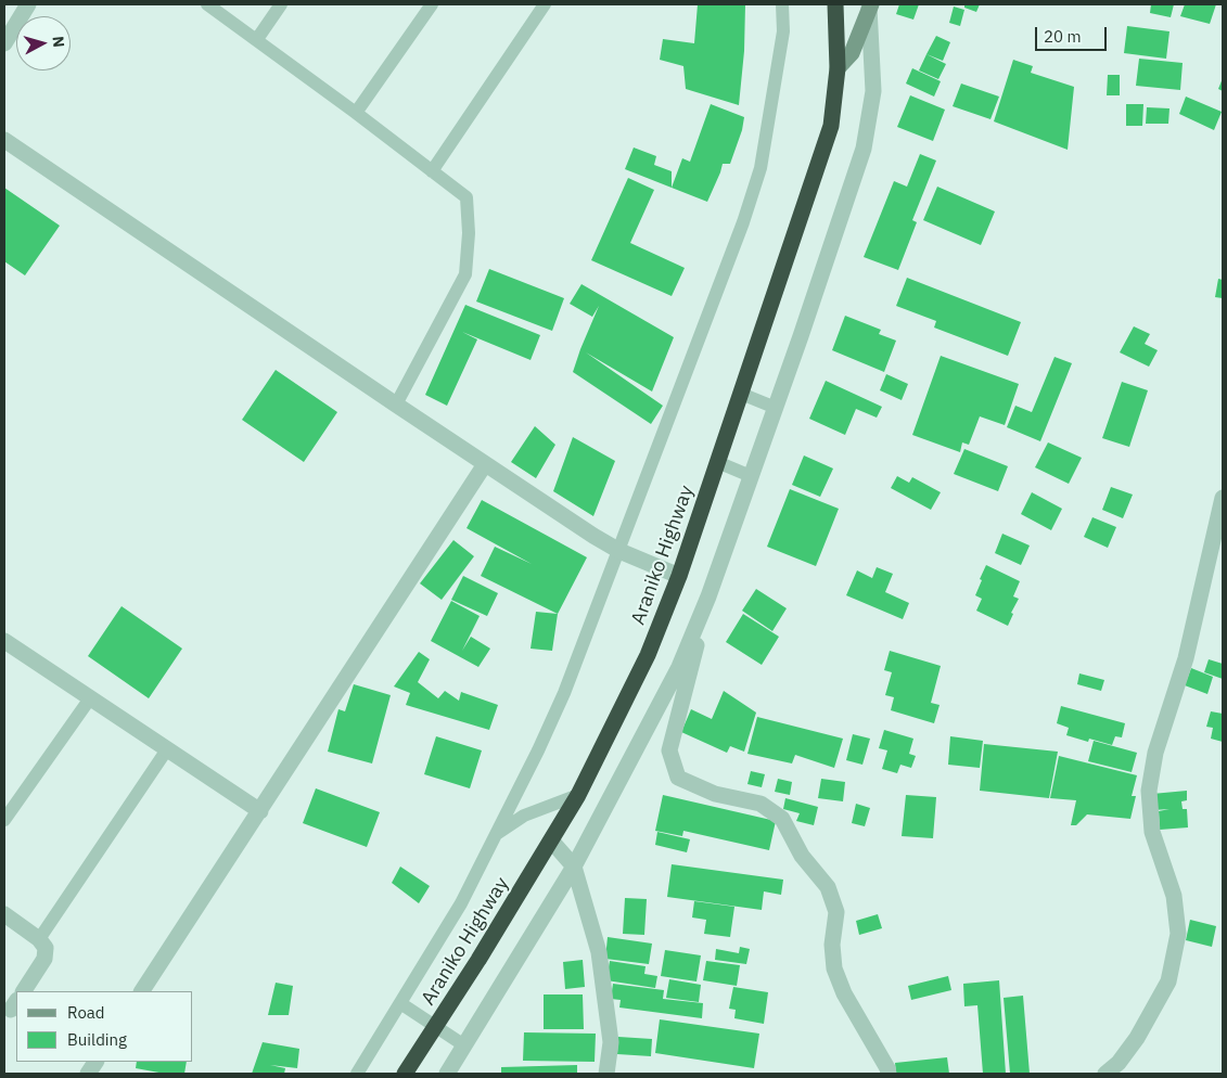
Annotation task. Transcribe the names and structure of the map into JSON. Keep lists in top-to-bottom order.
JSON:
{
  "streets": {
    "highway": ["Araniko Highway"]
  },
  "legend": ["Road", "Building"],
  "scale_bar": "20 m",
  "north": "right"
}
